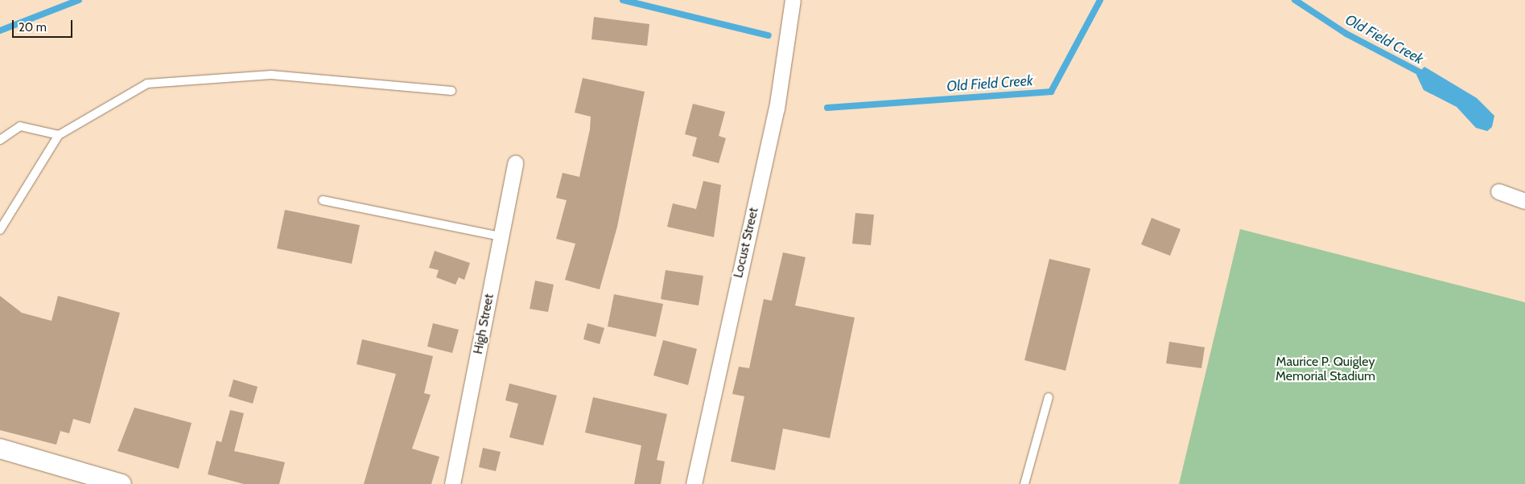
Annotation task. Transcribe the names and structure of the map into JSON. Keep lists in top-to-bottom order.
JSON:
{
  "streets": {
    "street": ["Locust Street", "High Street"]
  },
  "water": ["Old Field Creek"],
  "parks": ["Maurice P. Quigley Memorial Stadium"],
  "scale_bar": "20 m"
}
